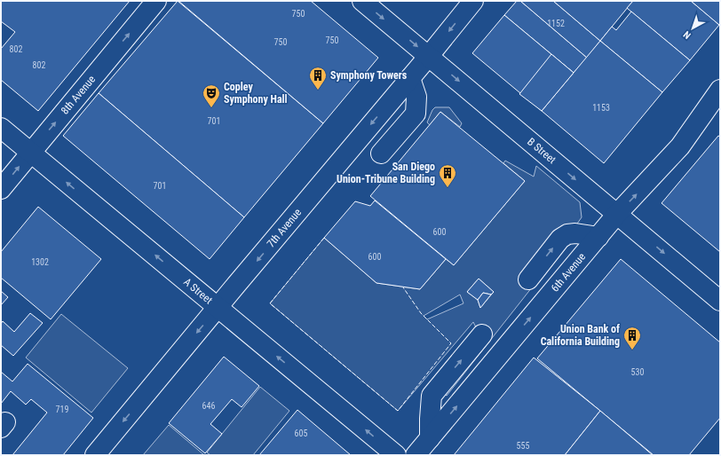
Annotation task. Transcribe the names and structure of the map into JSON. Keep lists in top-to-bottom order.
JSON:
{
  "streets": {
    "main road": [
      "8th Avenue",
      "B Street",
      "7th Avenue",
      "6th Avenue",
      "A Street"
    ]
  },
  "crossings": [
    ["8th Avenue", "A Street"],
    ["B Street", "7th Avenue"],
    ["B Street", "6th Avenue"],
    ["7th Avenue", "A Street"]
  ],
  "one_way": [
    "8th Avenue",
    "B Street",
    "7th Avenue",
    "6th Avenue",
    "A Street"
  ],
  "places": {
    "building": ["Symphony Towers", "San Diego Union-Tribune Building", "Union Bank of California Building"],
    "theatre": ["Copley Symphony Hall"]
  },
  "house_numbers": [
    "750",
    "1152",
    "750",
    "750",
    "802",
    "802",
    "1153",
    "701",
    "701",
    "600",
    "600",
    "1302",
    "530",
    "646",
    "719",
    "605",
    "555"
  ],
  "north": "bottom left"
}
